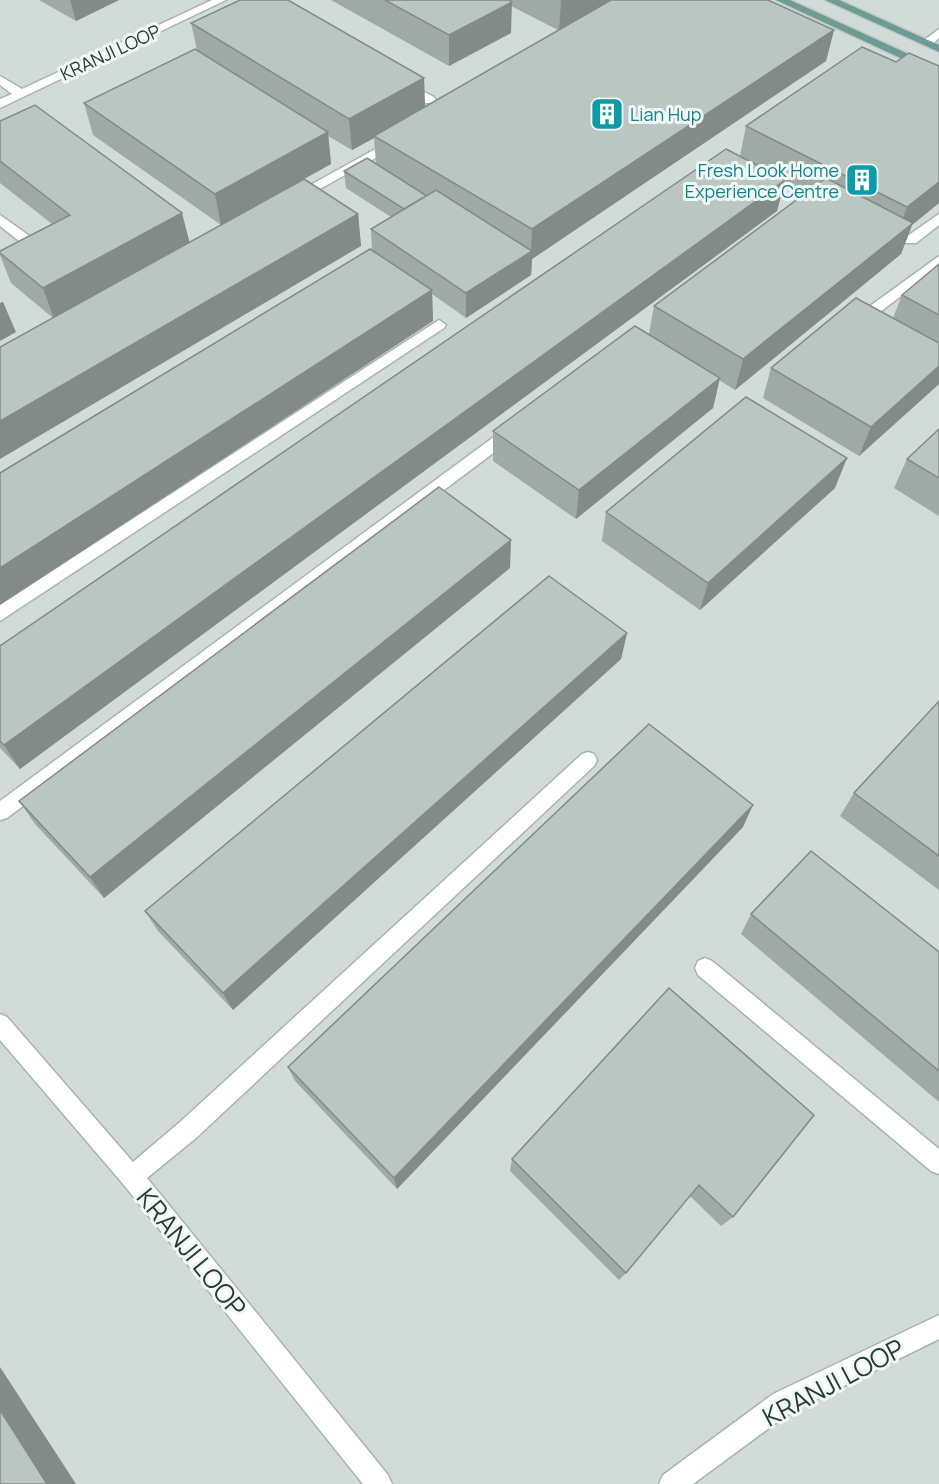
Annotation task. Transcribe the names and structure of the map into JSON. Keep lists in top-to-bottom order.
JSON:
{
  "streets": {
    "street": ["KRANJI LOOP"]
  },
  "places": {
    "building": ["Lian Hup", "Fresh Look Home Experience Centre"]
  }
}
